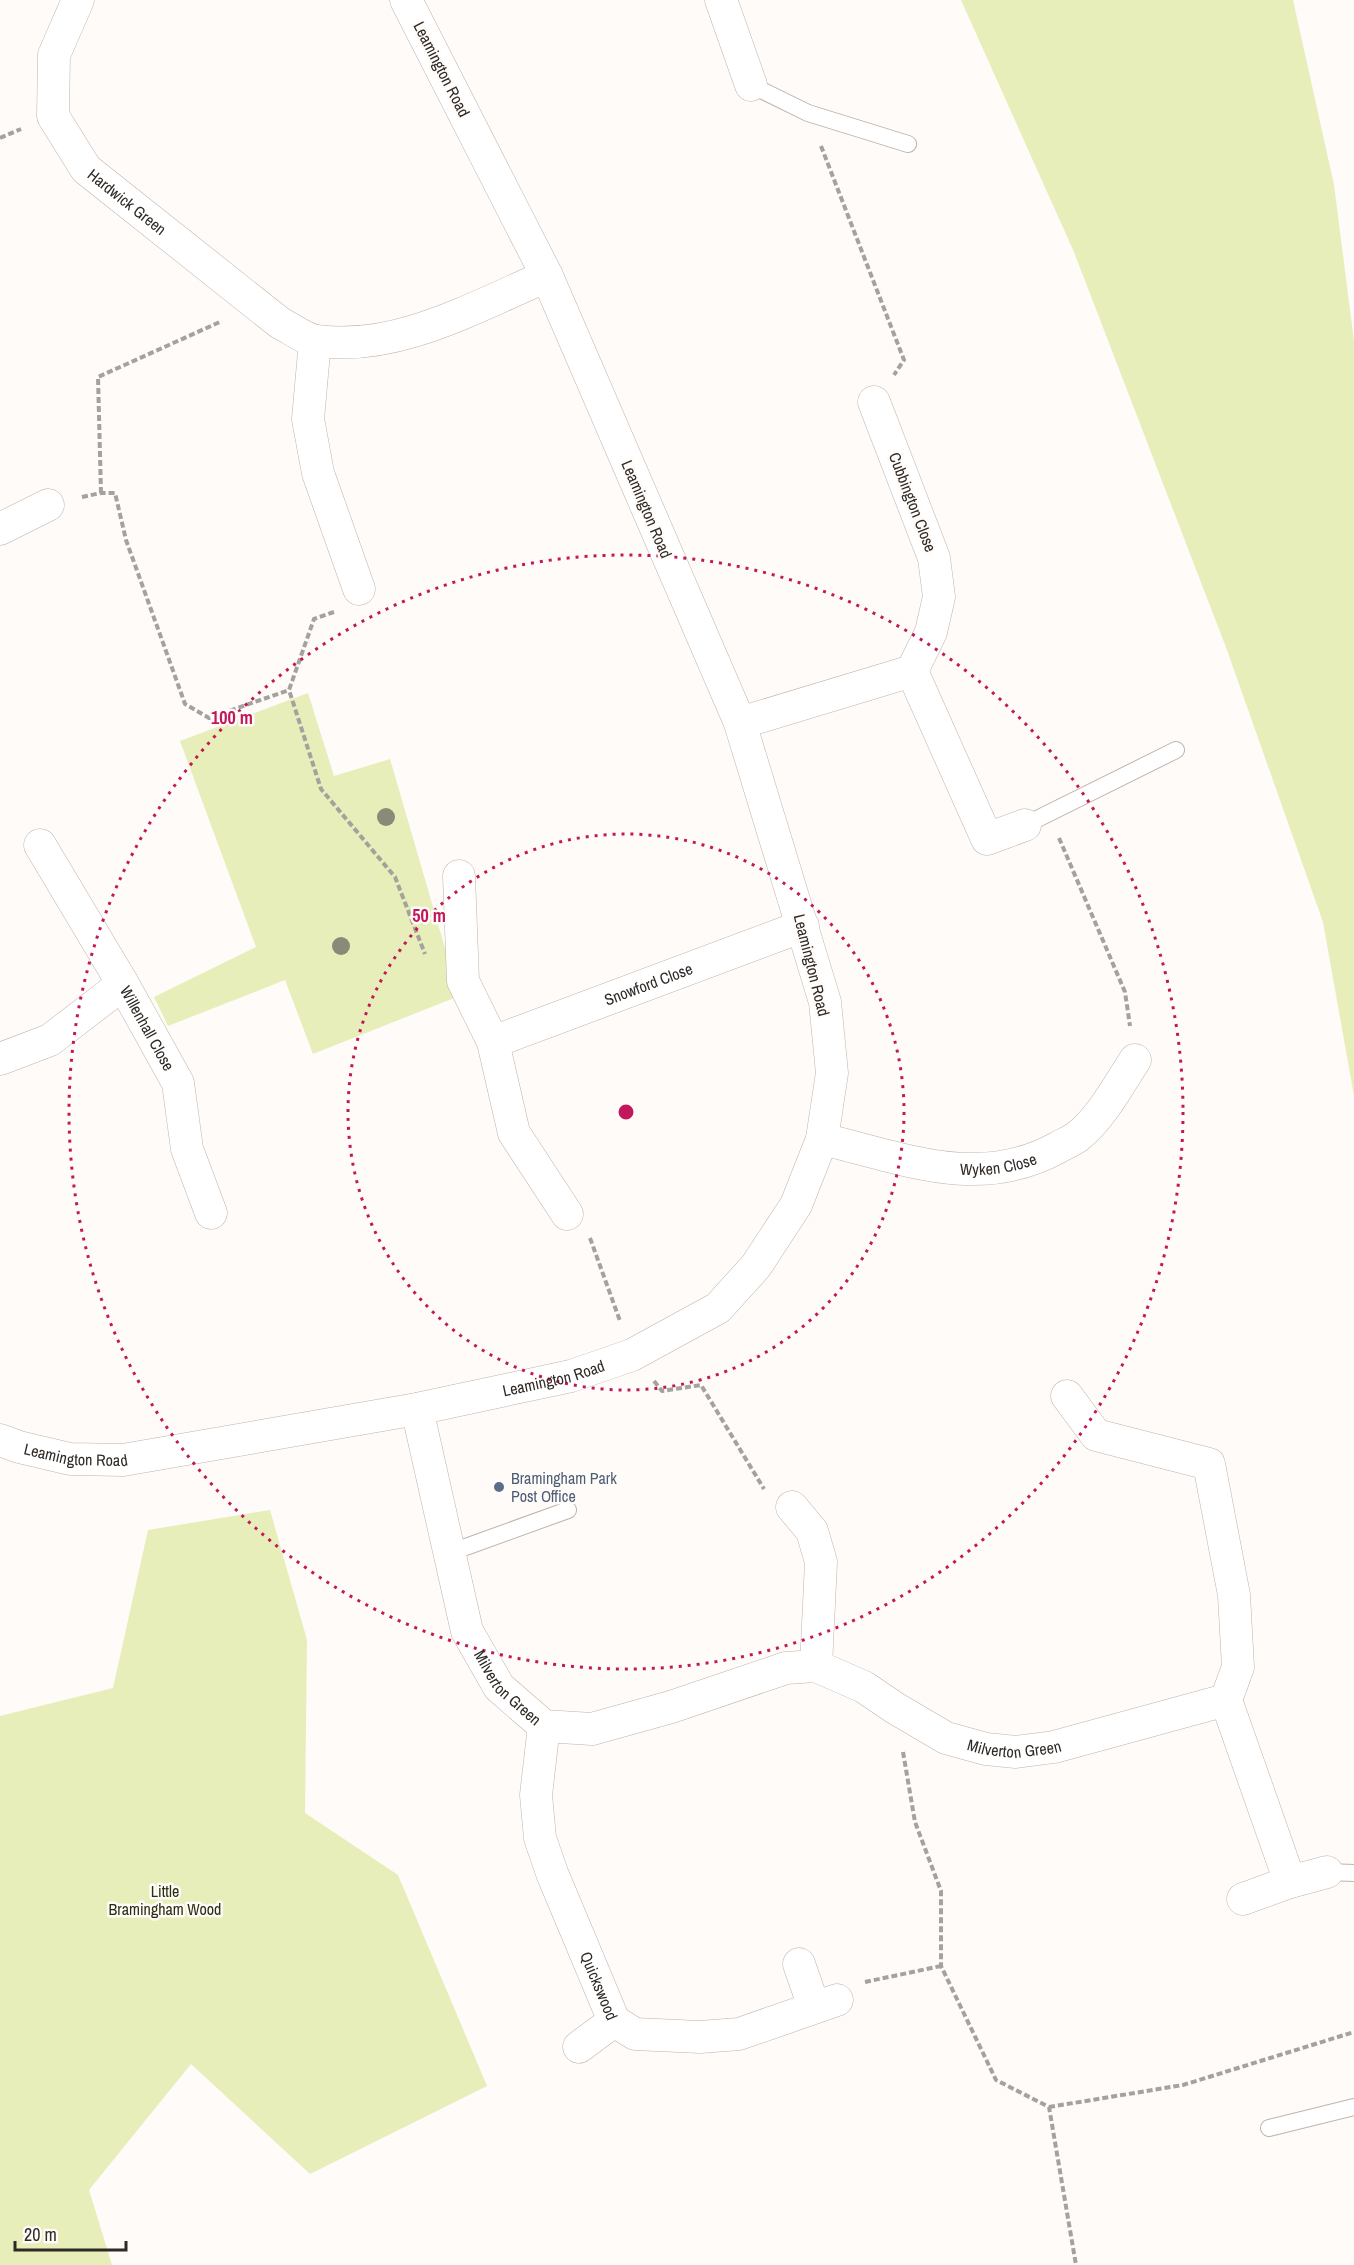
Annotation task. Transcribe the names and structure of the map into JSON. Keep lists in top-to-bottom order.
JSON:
{
  "streets": {
    "street": [
      "Leamington Road",
      "Hardwick Green",
      "Cubbington Close",
      "Snowford Close",
      "Willenhall Close",
      "Wyken Close",
      "Milverton Green",
      "Quickswood"
    ]
  },
  "crossings": [
    ["Leamington Road", "Hardwick Green"],
    ["Leamington Road", "Snowford Close"],
    ["Leamington Road", "Wyken Close"],
    ["Leamington Road", "Milverton Green"],
    ["Milverton Green", "Quickswood"]
  ],
  "parks": ["Little Bramingham Wood"],
  "places": ["Bramingham Park Post Office"],
  "scale_bar": "20 m",
  "rings": ["100 m", "50 m"]
}
